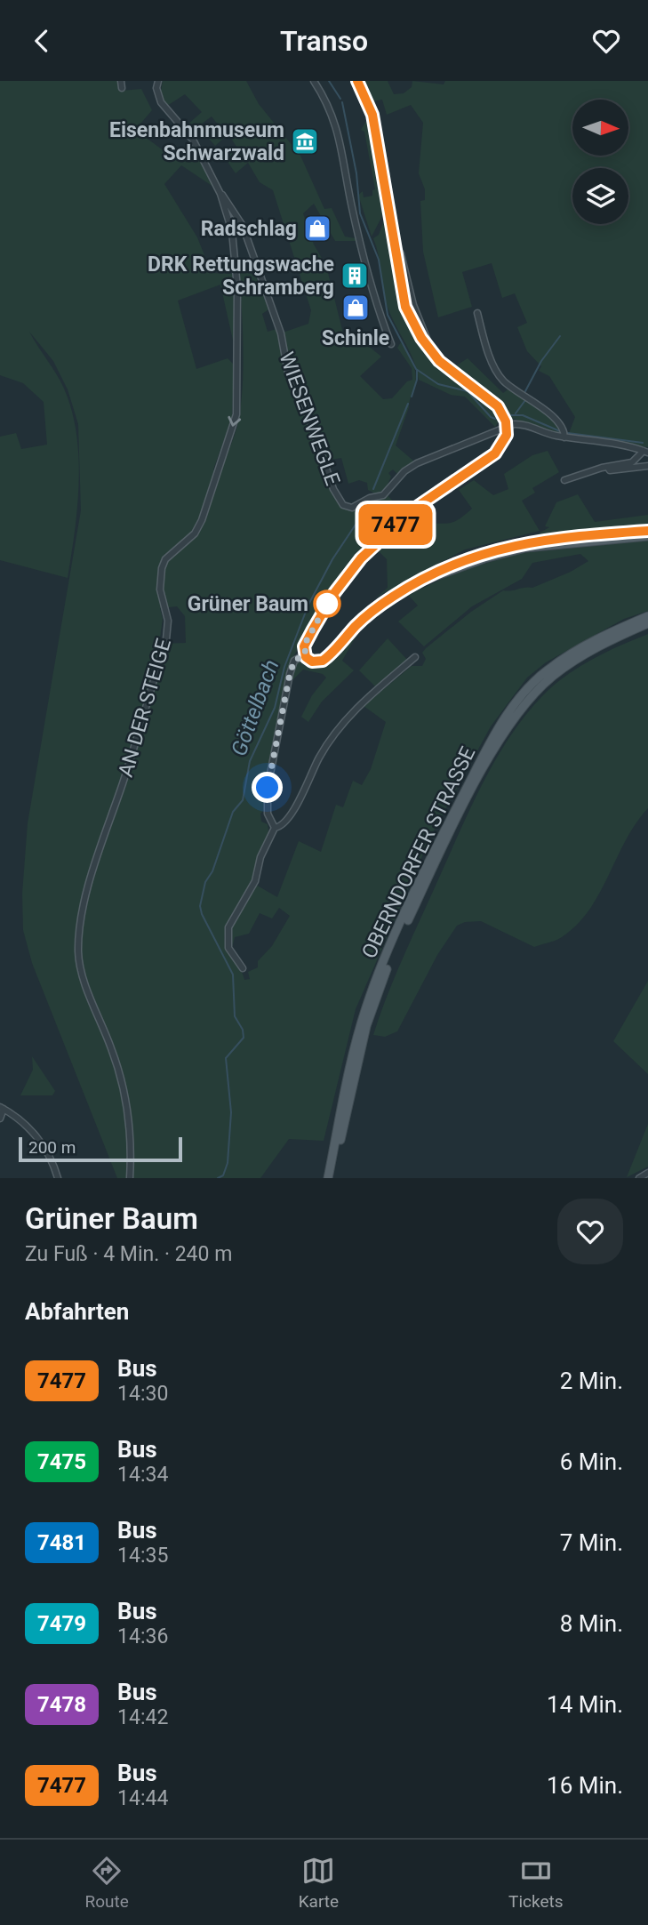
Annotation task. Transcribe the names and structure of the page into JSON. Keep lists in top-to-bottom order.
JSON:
{
  "streets": {
    "main road": ["OBERNDORFER STRASSE"],
    "street": ["WIESENWEGLE", "AN DER STEIGE"]
  },
  "crossings": [
    ["WIESENWEGLE", "AN DER STEIGE"]
  ],
  "one_way": ["AN DER STEIGE"],
  "water": ["Göttelbach"],
  "places": {
    "museum": ["Eisenbahnmuseum Schwarzwald"],
    "shop": ["Radschlag", "Schinle"],
    "building": ["DRK Rettungswache Schramberg"],
    "other": ["Grüner Baum"]
  },
  "lines": ["bus line 7477"],
  "scale_bar": "200 m",
  "north": "right",
  "page": {
    "header": "Transo",
    "on_map": "7477",
    "scale": "200 m",
    "heading": [
      ["Grüner Baum", "Zu Fuß · 4 Min. · 240 m"],
      "Abfahrten"
    ],
    "list": [
      {
        "mark": "7477",
        "name": "Bus",
        "note": "14:30",
        "value": "2 Min."
      },
      {
        "mark": "7475",
        "name": "Bus",
        "note": "14:34",
        "value": "6 Min."
      },
      {
        "mark": "7481",
        "name": "Bus",
        "note": "14:35",
        "value": "7 Min."
      },
      {
        "mark": "7479",
        "name": "Bus",
        "note": "14:36",
        "value": "8 Min."
      },
      {
        "mark": "7478",
        "name": "Bus",
        "note": "14:42",
        "value": "14 Min."
      },
      {
        "mark": "7477",
        "name": "Bus",
        "note": "14:44",
        "value": "16 Min."
      }
    ],
    "tabs": ["Route", "Karte", "Tickets"]
  }
}
